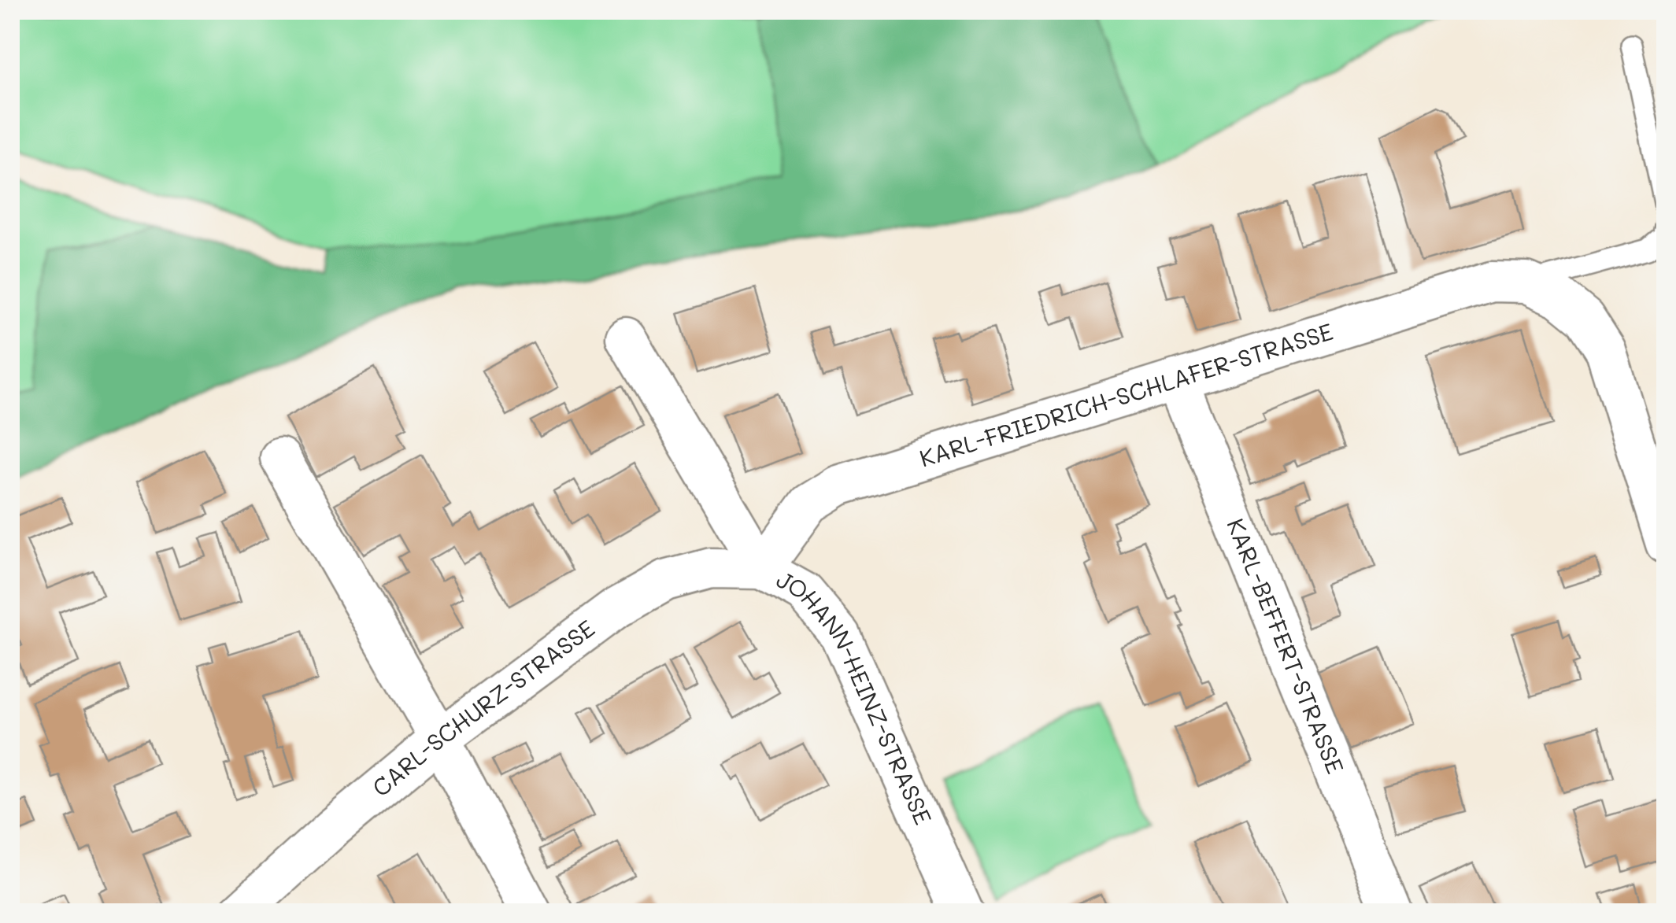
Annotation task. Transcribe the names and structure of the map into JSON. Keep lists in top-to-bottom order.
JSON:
{
  "streets": {
    "street": [
      "KARL-FRIEDRICH-SCHLAFER-STRASSE",
      "KARL-BEFFERT-STRASSE",
      "JOHANN-HEINZ-STRASSE",
      "CARL-SCHURZ-STRASSE"
    ]
  },
  "crossings": [
    ["KARL-FRIEDRICH-SCHLAFER-STRASSE", "KARL-BEFFERT-STRASSE"],
    ["KARL-FRIEDRICH-SCHLAFER-STRASSE", "JOHANN-HEINZ-STRASSE"],
    ["KARL-FRIEDRICH-SCHLAFER-STRASSE", "CARL-SCHURZ-STRASSE"],
    ["JOHANN-HEINZ-STRASSE", "CARL-SCHURZ-STRASSE"]
  ]
}
